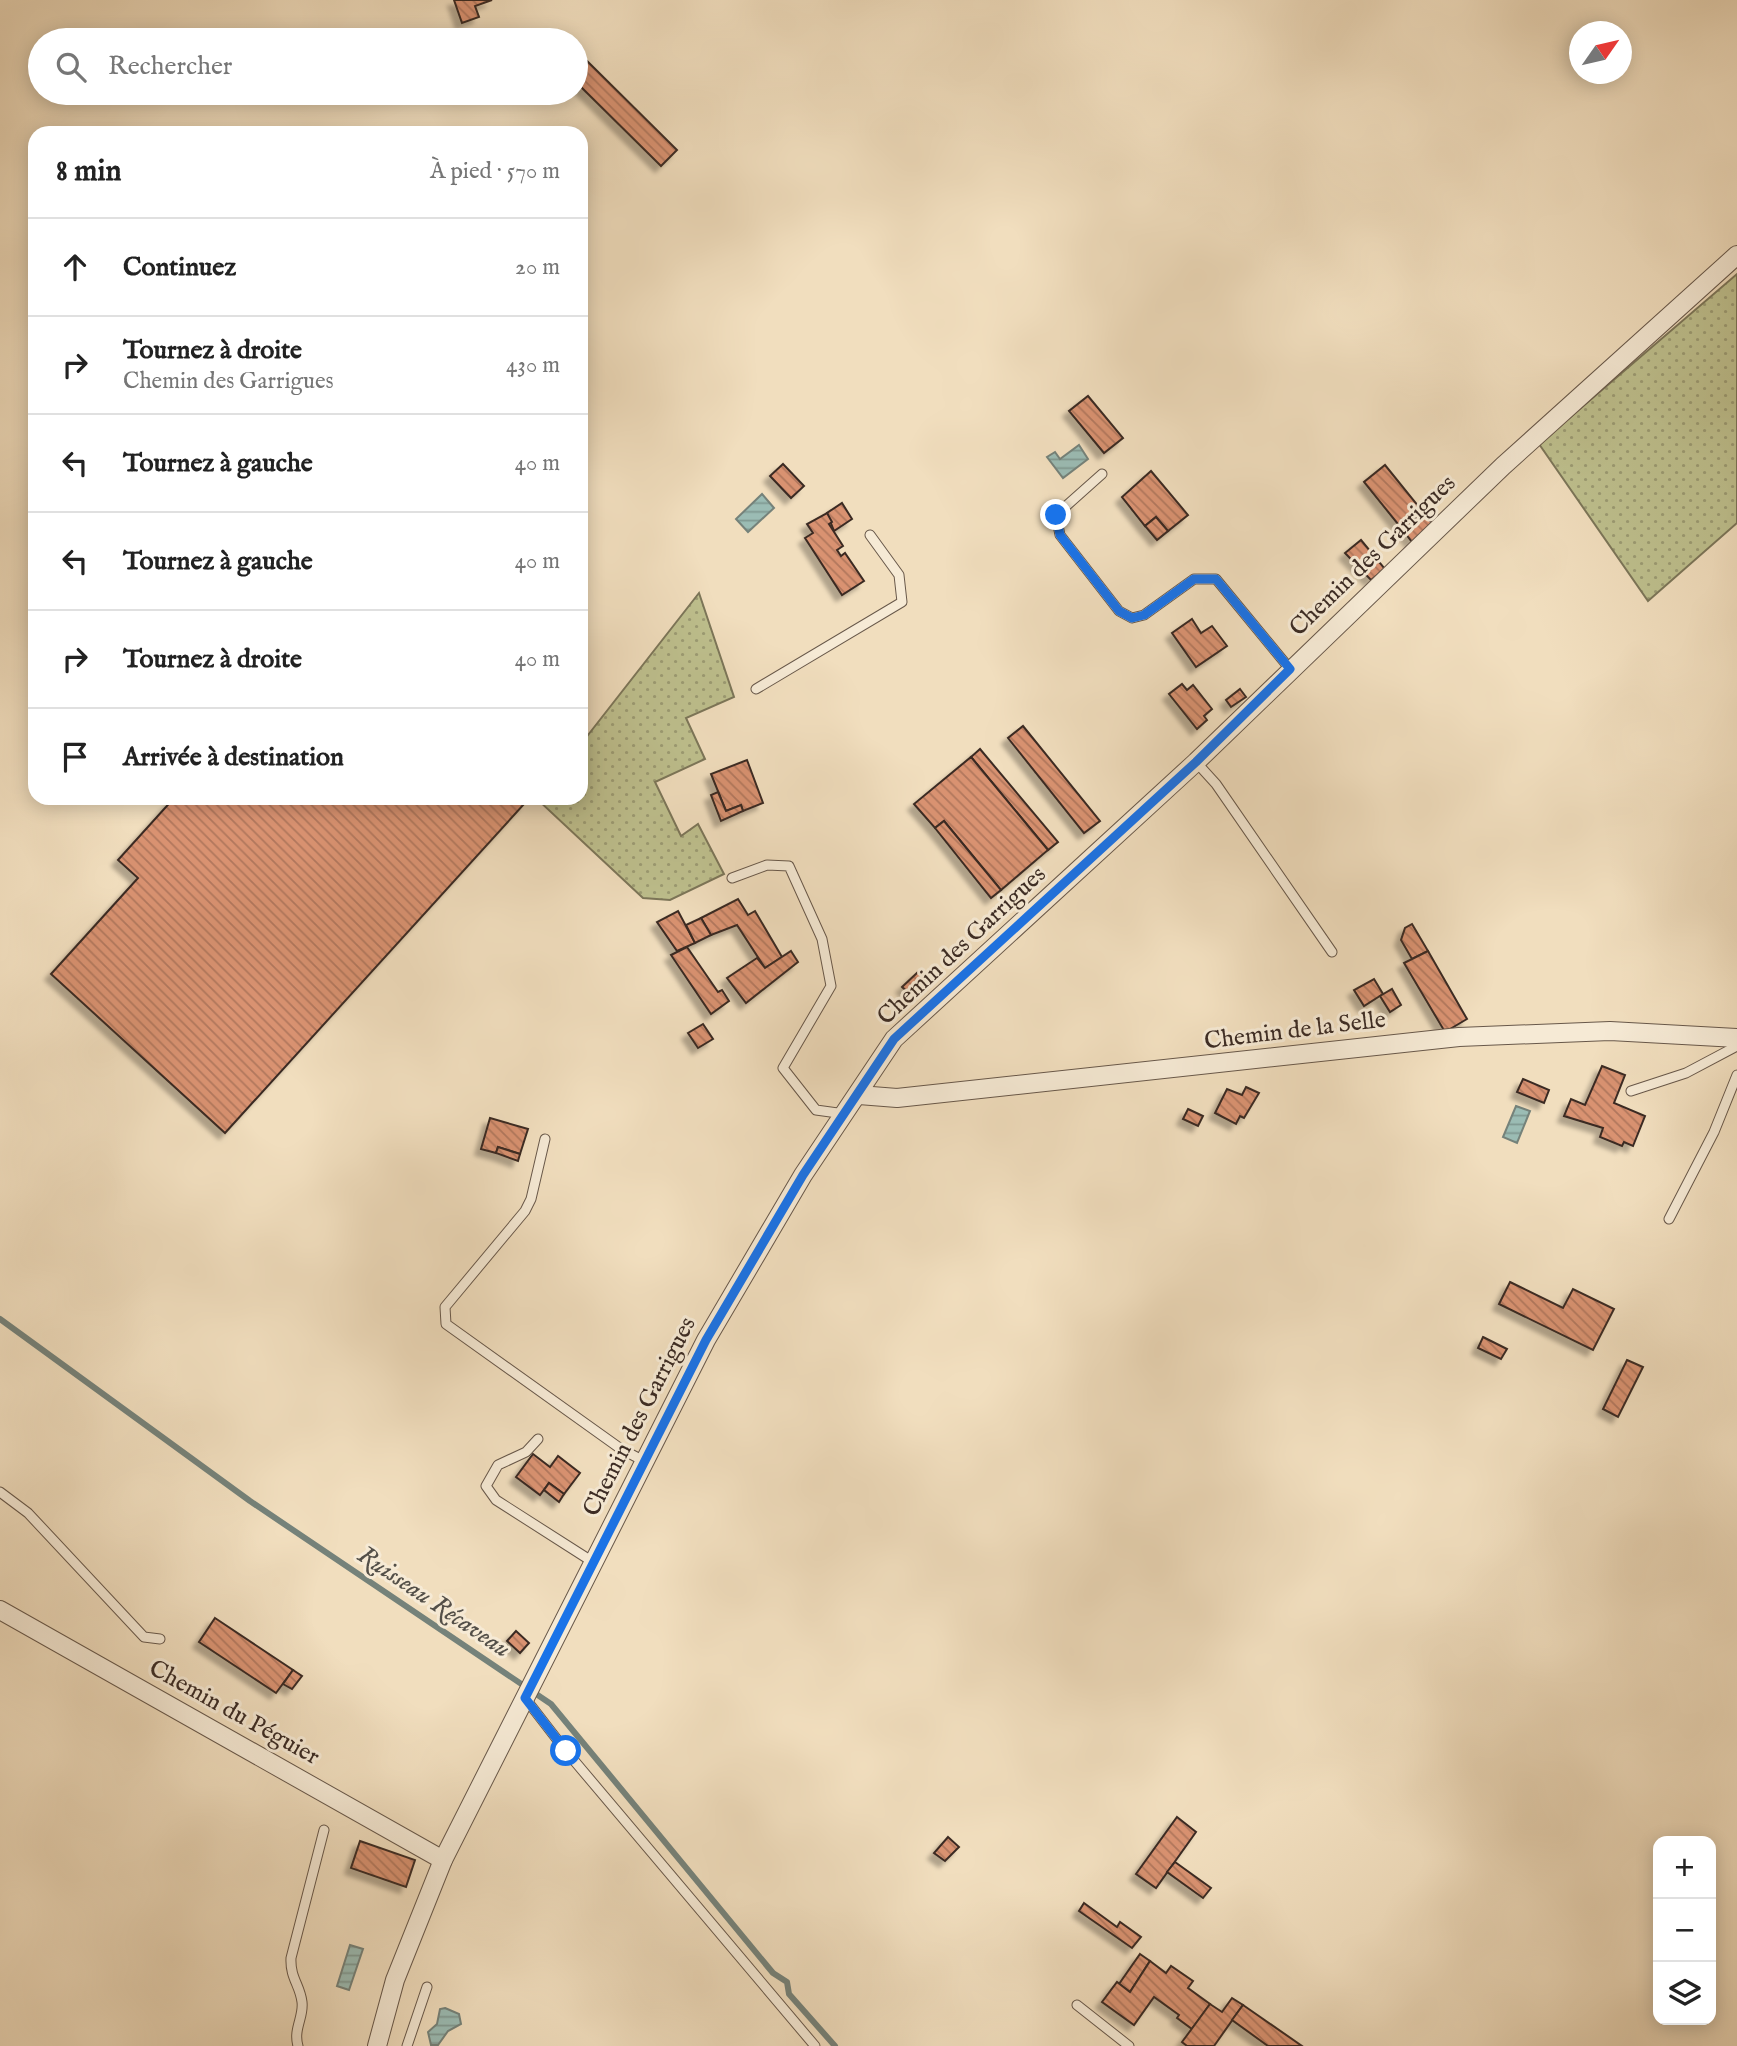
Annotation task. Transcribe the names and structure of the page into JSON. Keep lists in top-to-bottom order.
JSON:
{
  "streets": {
    "street": ["Chemin des Garrigues", "Chemin de la Selle", "Chemin du Péguier"]
  },
  "crossings": [
    ["Chemin des Garrigues", "Chemin de la Selle"],
    ["Chemin des Garrigues", "Chemin du Péguier"]
  ],
  "water": ["Ruisseau Récaveau"],
  "north": "top right",
  "page": {
    "search": "Rechercher",
    "heading": ["8 min", "À pied · 570 m"],
    "list": [
      ["Continuez", "20 m"],
      ["Tournez à droite", "Chemin des Garrigues", "430 m"],
      ["Tournez à gauche", "40 m"],
      ["Tournez à gauche", "40 m"],
      ["Tournez à droite", "40 m"],
      "Arrivée à destination"
    ],
    "map_buttons": ["+", "−"]
  }
}
